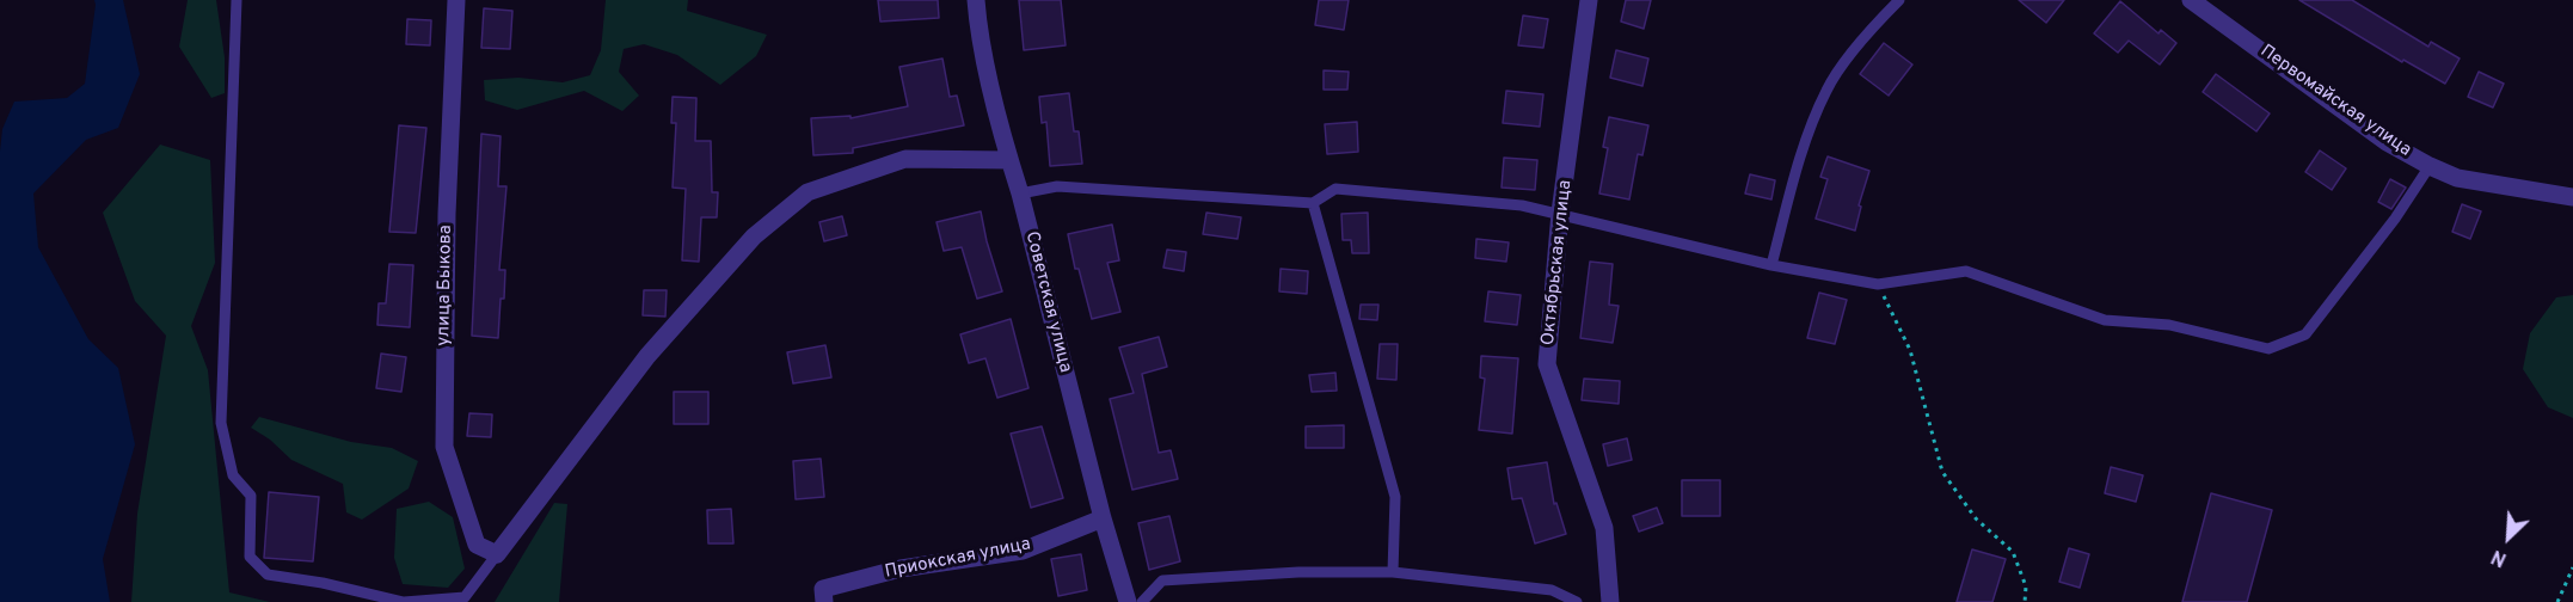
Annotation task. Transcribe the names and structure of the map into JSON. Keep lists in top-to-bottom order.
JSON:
{
  "streets": {
    "street": [
      "Первомайская улица",
      "Октябрьская улица",
      "улица Быкова",
      "Советская улица",
      "Приокская улица"
    ]
  },
  "crossings": [
    ["Советская улица", "Приокская улица"]
  ],
  "north": "bottom left"
}
